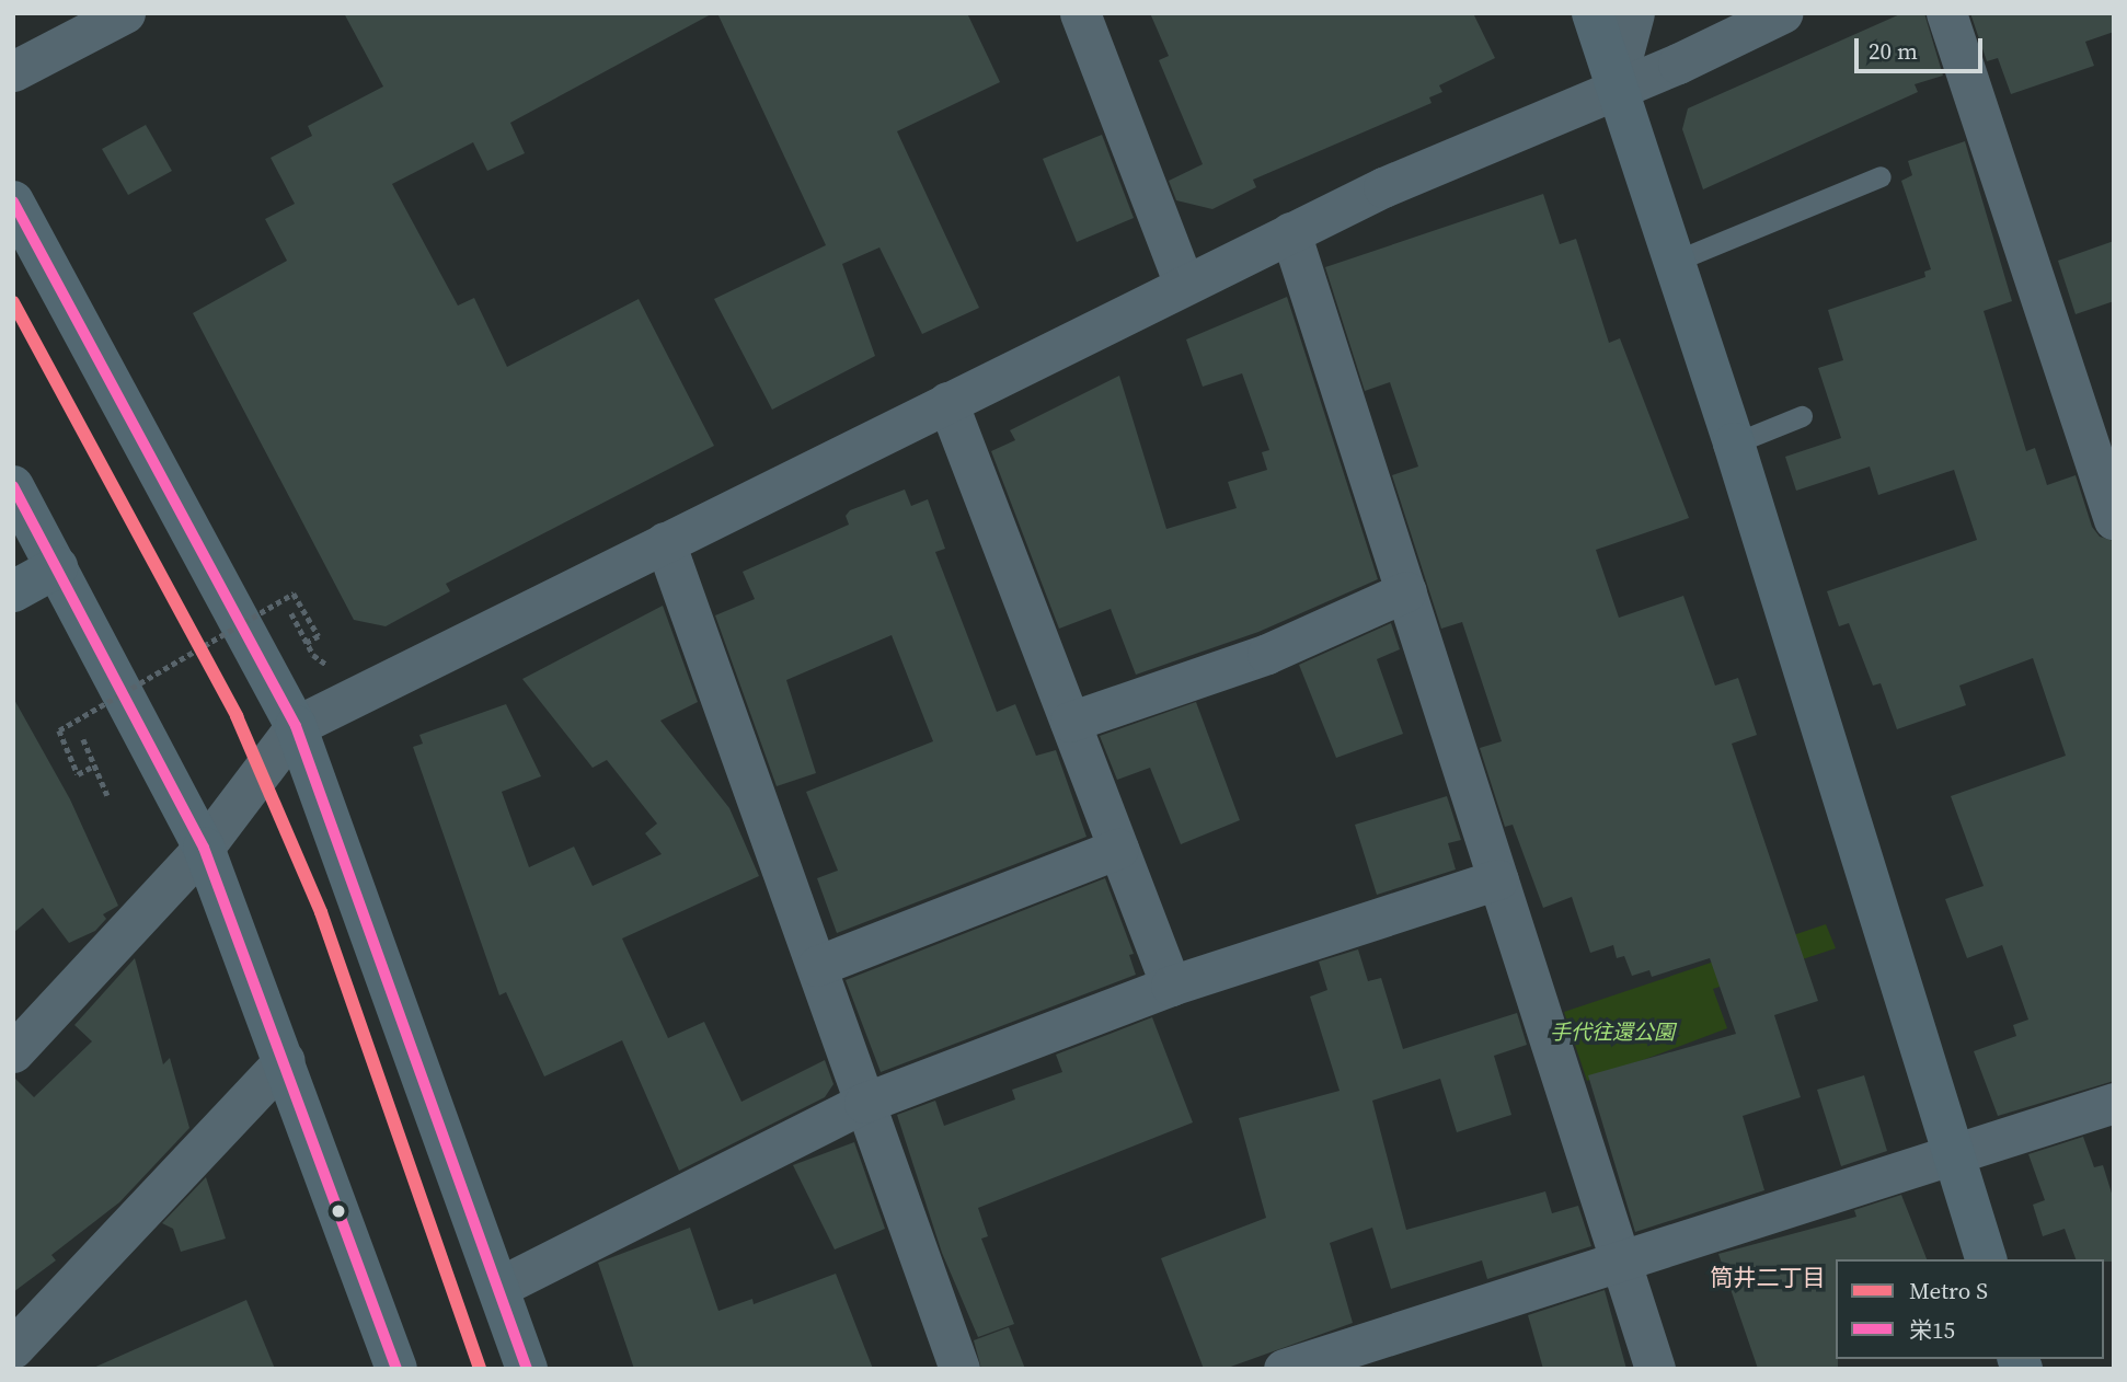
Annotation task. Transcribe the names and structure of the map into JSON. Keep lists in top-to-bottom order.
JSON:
{
  "districts": ["筒井二丁目"],
  "parks": ["手代往還公園"],
  "lines": ["transit line 栄15", "metro line S"],
  "legend": ["Metro S", "栄15"],
  "scale_bar": "20 m"
}
